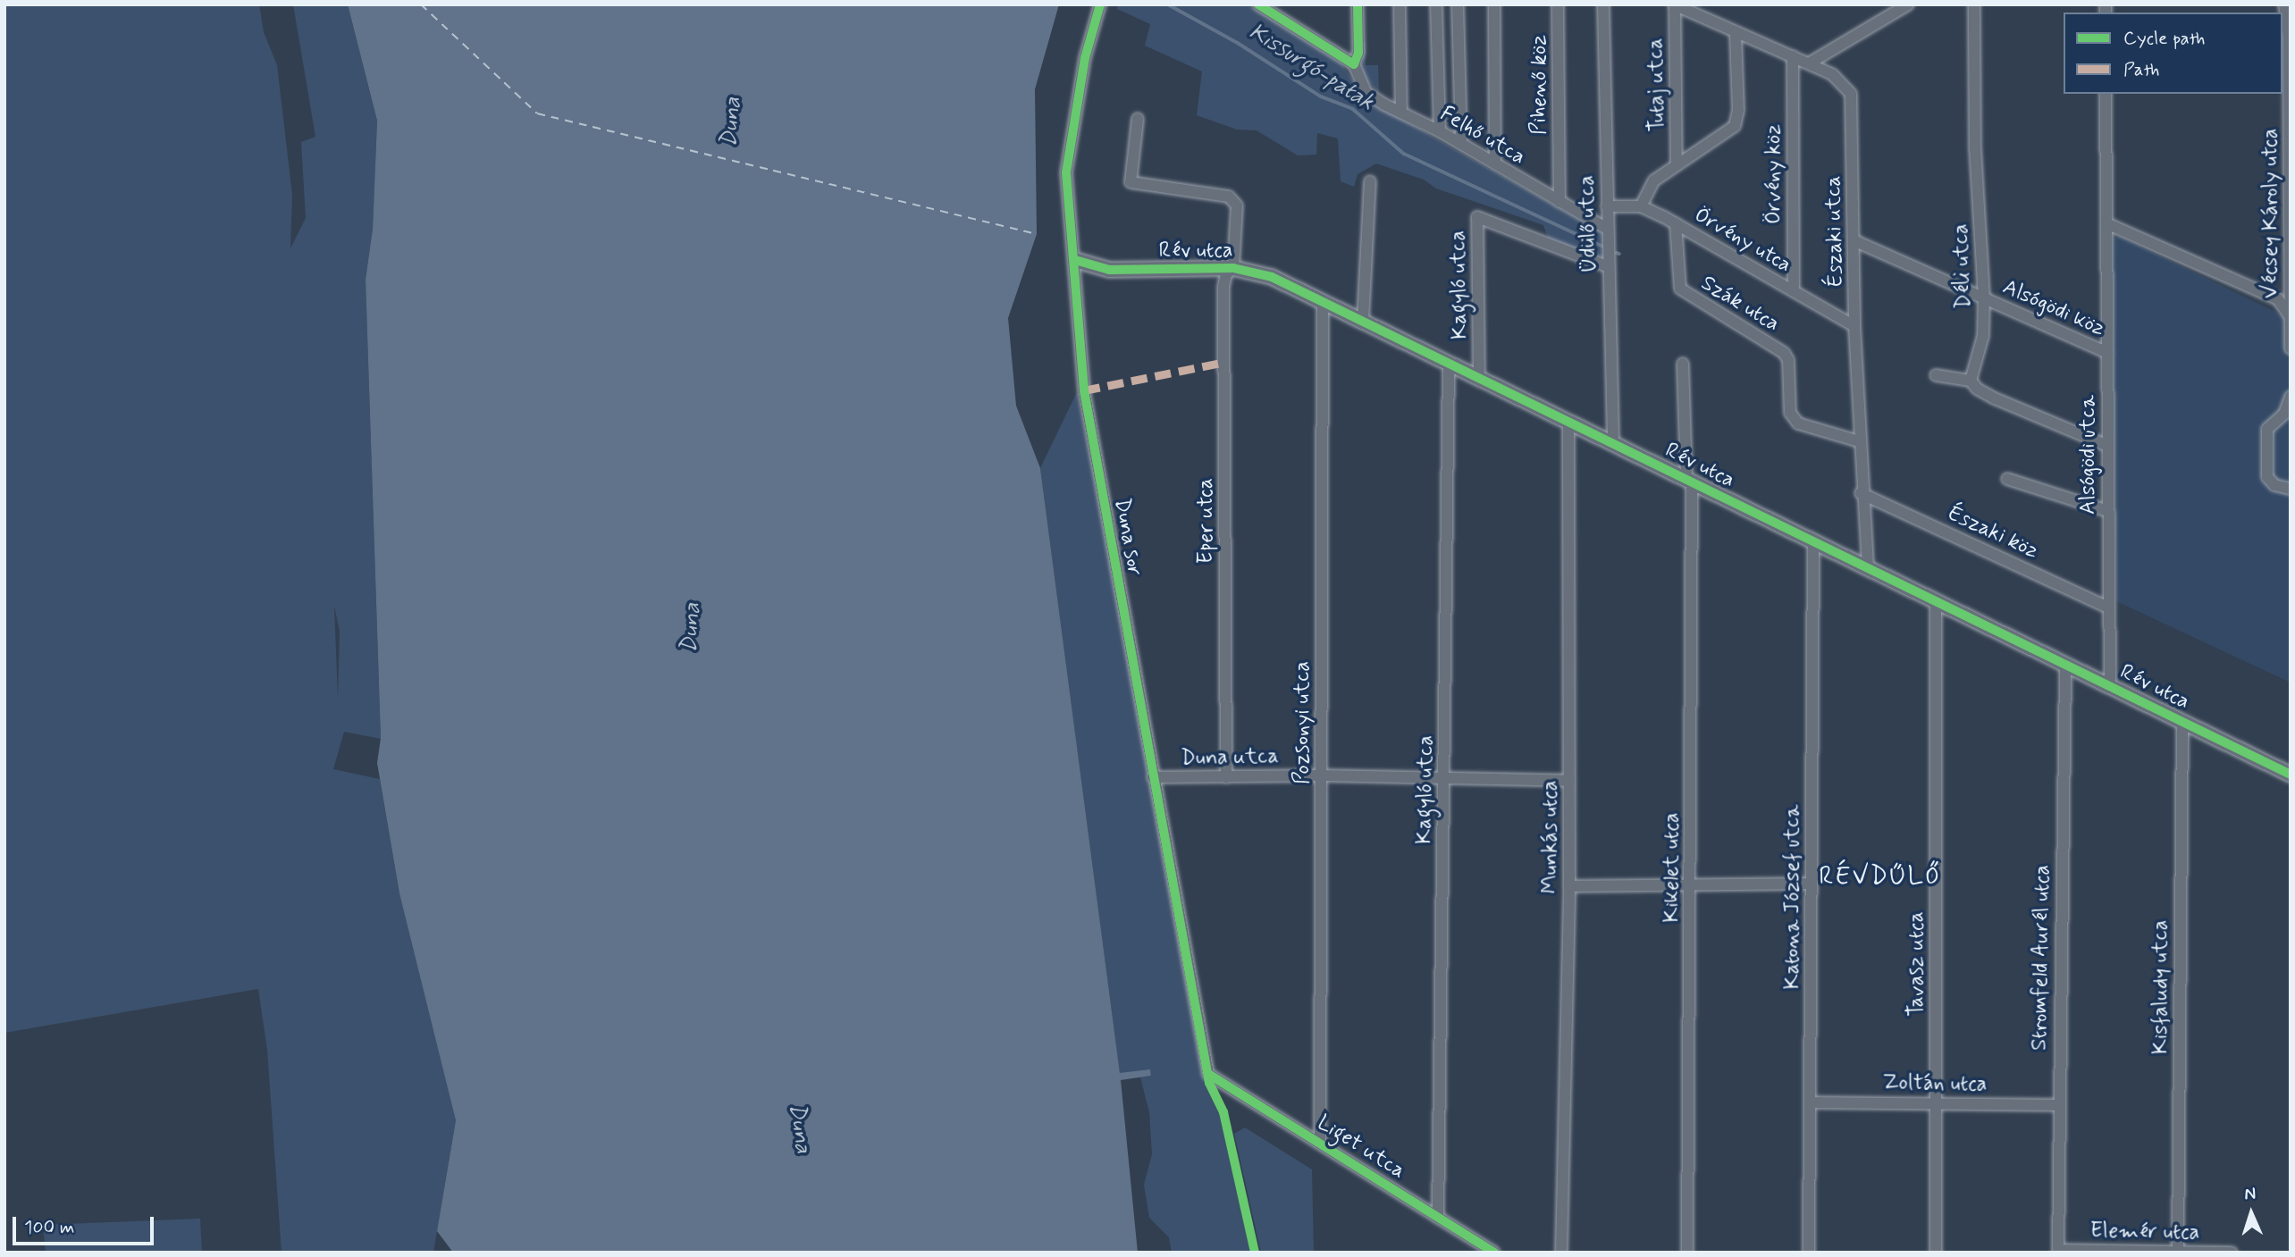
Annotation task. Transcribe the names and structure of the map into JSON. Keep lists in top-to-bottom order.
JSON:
{
  "streets": {
    "street": [
      "Pihenő köz",
      "Tutaj utca",
      "Felhő utca",
      "Örvény köz",
      "Vécsey Károly utca",
      "Üdülő utca",
      "Északi utca",
      "Örvény utca",
      "Rév utca",
      "Déli utca",
      "Kagyló utca",
      "Szák utca",
      "Alsógödi köz",
      "Alsógödi utca",
      "Eper utca",
      "Északi köz",
      "Duna sor",
      "Pozsonyi utca",
      "Duna utca",
      "Munkás utca",
      "Kikelet utca",
      "Katona József utca",
      "Stromfeld Aurél utca",
      "Tavasz utca",
      "Kisfaludy utca",
      "Zoltán utca",
      "Liget utca",
      "Elemér utca"
    ]
  },
  "crossings": [
    ["Pihenő köz", "Felhő utca"],
    ["Tutaj utca", "Északi utca"],
    ["Felhő utca", "Üdülő utca"],
    ["Örvény köz", "Északi utca"],
    ["Örvény köz", "Örvény utca"],
    ["Üdülő utca", "Örvény utca"],
    ["Üdülő utca", "Rév utca"],
    ["Üdülő utca", "Kagyló utca"],
    ["Északi utca", "Örvény utca"],
    ["Északi utca", "Rév utca"],
    ["Északi utca", "Szák utca"],
    ["Északi utca", "Alsógödi köz"],
    ["Északi utca", "Északi köz"],
    ["Örvény utca", "Szák utca"],
    ["Rév utca", "Kagyló utca"],
    ["Rév utca", "Alsógödi utca"],
    ["Rév utca", "Eper utca"],
    ["Rév utca", "Duna sor"],
    ["Rév utca", "Pozsonyi utca"],
    ["Rév utca", "Munkás utca"],
    ["Rév utca", "Kikelet utca"],
    ["Rév utca", "Katona József utca"],
    ["Rév utca", "Stromfeld Aurél utca"],
    ["Rév utca", "Tavasz utca"],
    ["Rév utca", "Kisfaludy utca"],
    ["Déli utca", "Alsógödi köz"],
    ["Kagyló utca", "Duna utca"],
    ["Kagyló utca", "Liget utca"],
    ["Alsógödi köz", "Alsógödi utca"],
    ["Alsógödi utca", "Északi köz"],
    ["Eper utca", "Duna utca"],
    ["Duna sor", "Duna utca"],
    ["Duna sor", "Liget utca"],
    ["Pozsonyi utca", "Duna utca"],
    ["Pozsonyi utca", "Liget utca"],
    ["Duna utca", "Munkás utca"],
    ["Katona József utca", "Zoltán utca"],
    ["Stromfeld Aurél utca", "Zoltán utca"],
    ["Stromfeld Aurél utca", "Elemér utca"],
    ["Tavasz utca", "Zoltán utca"],
    ["Kisfaludy utca", "Elemér utca"]
  ],
  "districts": ["RÉVDŰLŐ"],
  "water": ["Kissurgó-patak", "Duna"],
  "legend": ["Cycle path", "Path"],
  "scale_bar": "100 m",
  "north": "top"
}
